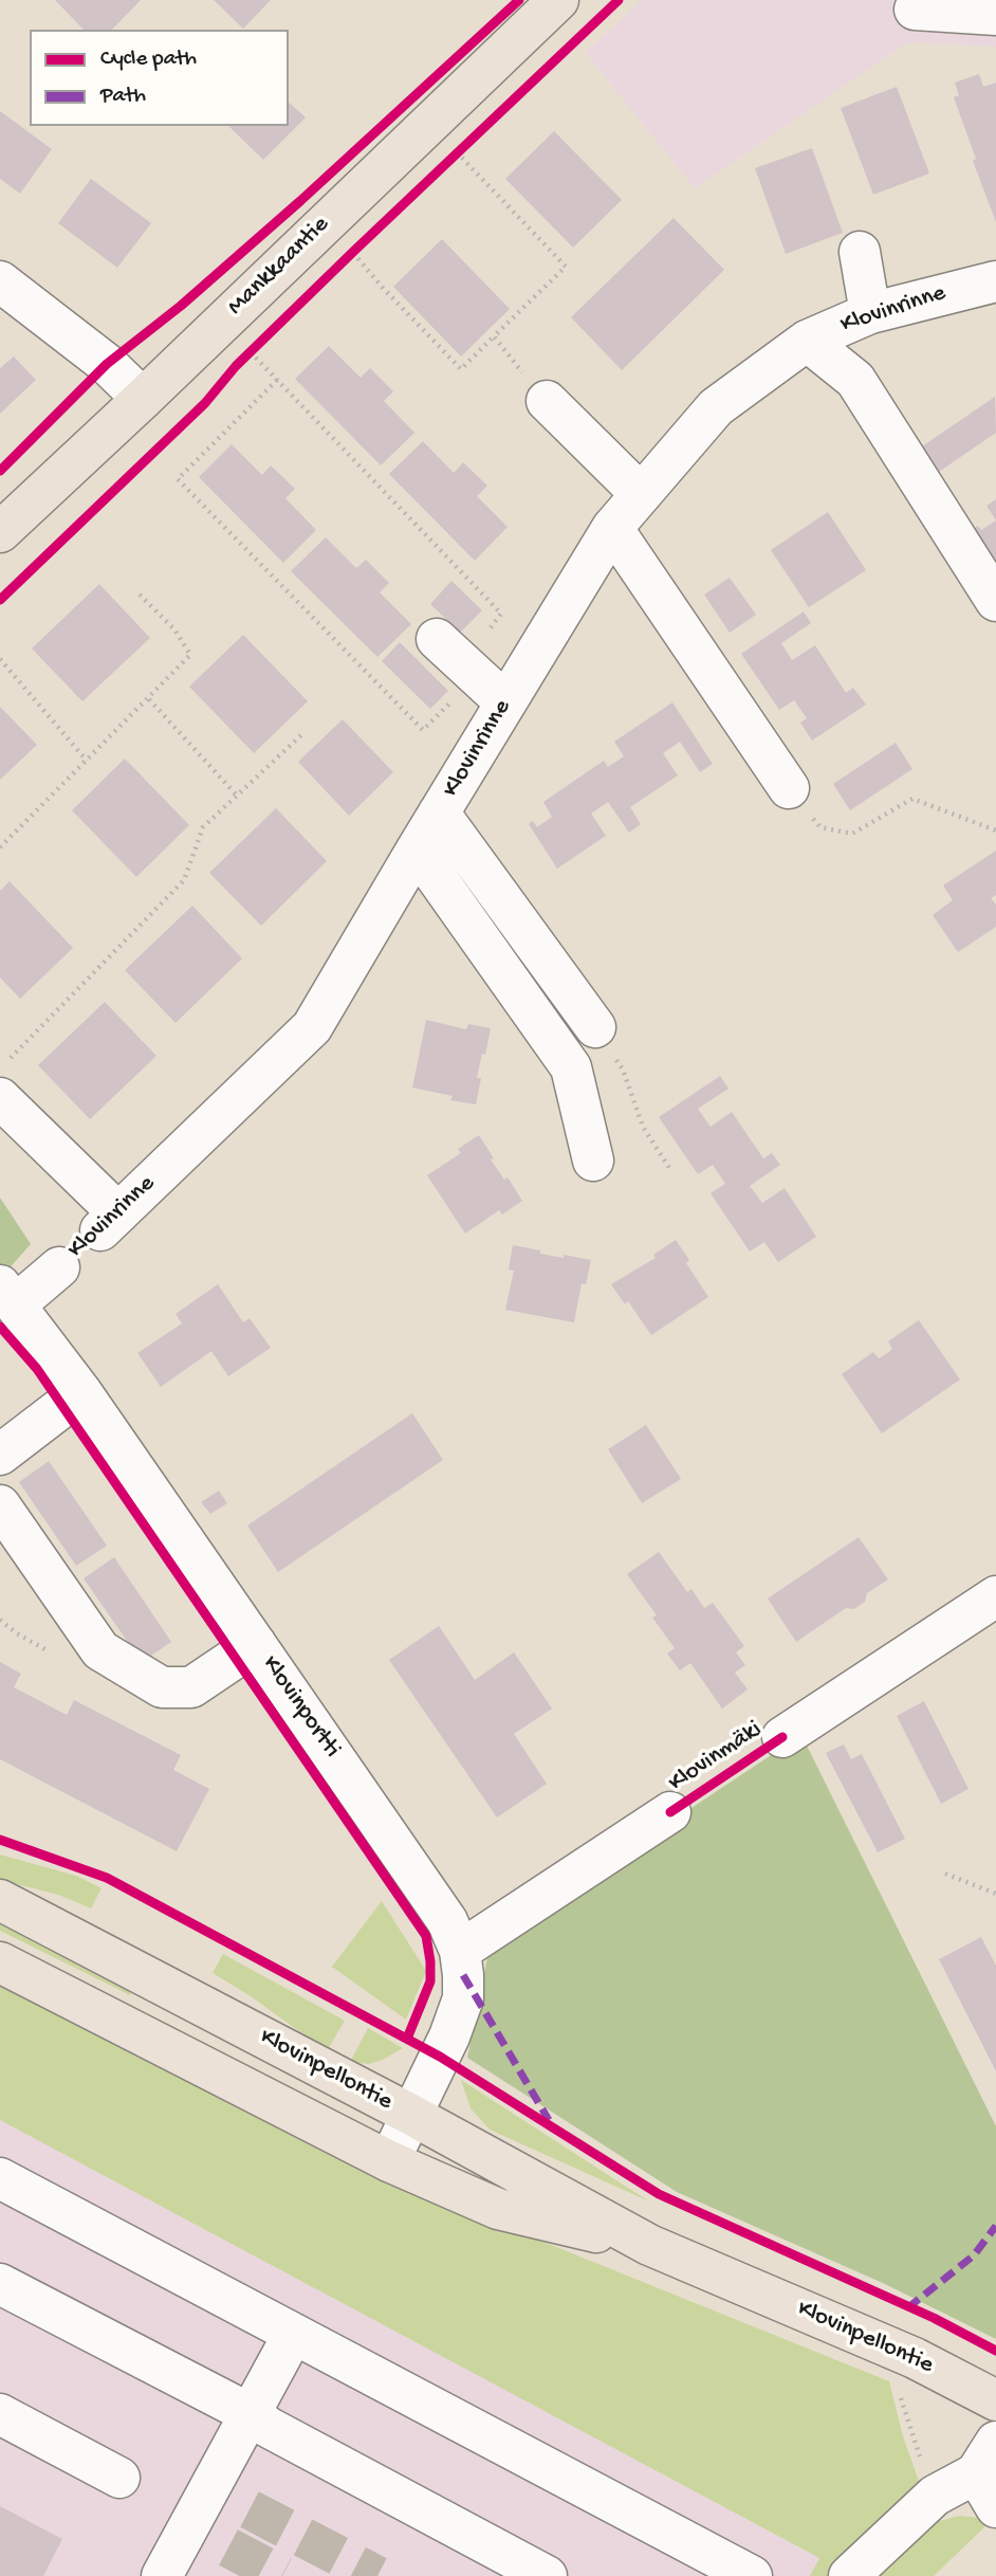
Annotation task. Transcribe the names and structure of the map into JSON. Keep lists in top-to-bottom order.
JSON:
{
  "streets": {
    "main road": ["Mankkaantie", "Klovinpellontie"],
    "street": ["Klovinrinne", "Klovinportti", "Klovinmäki"]
  },
  "crossings": [
    ["Klovinrinne", "Klovinportti"],
    ["Klovinportti", "Klovinmäki"],
    ["Klovinportti", "Klovinpellontie"]
  ],
  "legend": ["Cycle path", "Path"]
}
